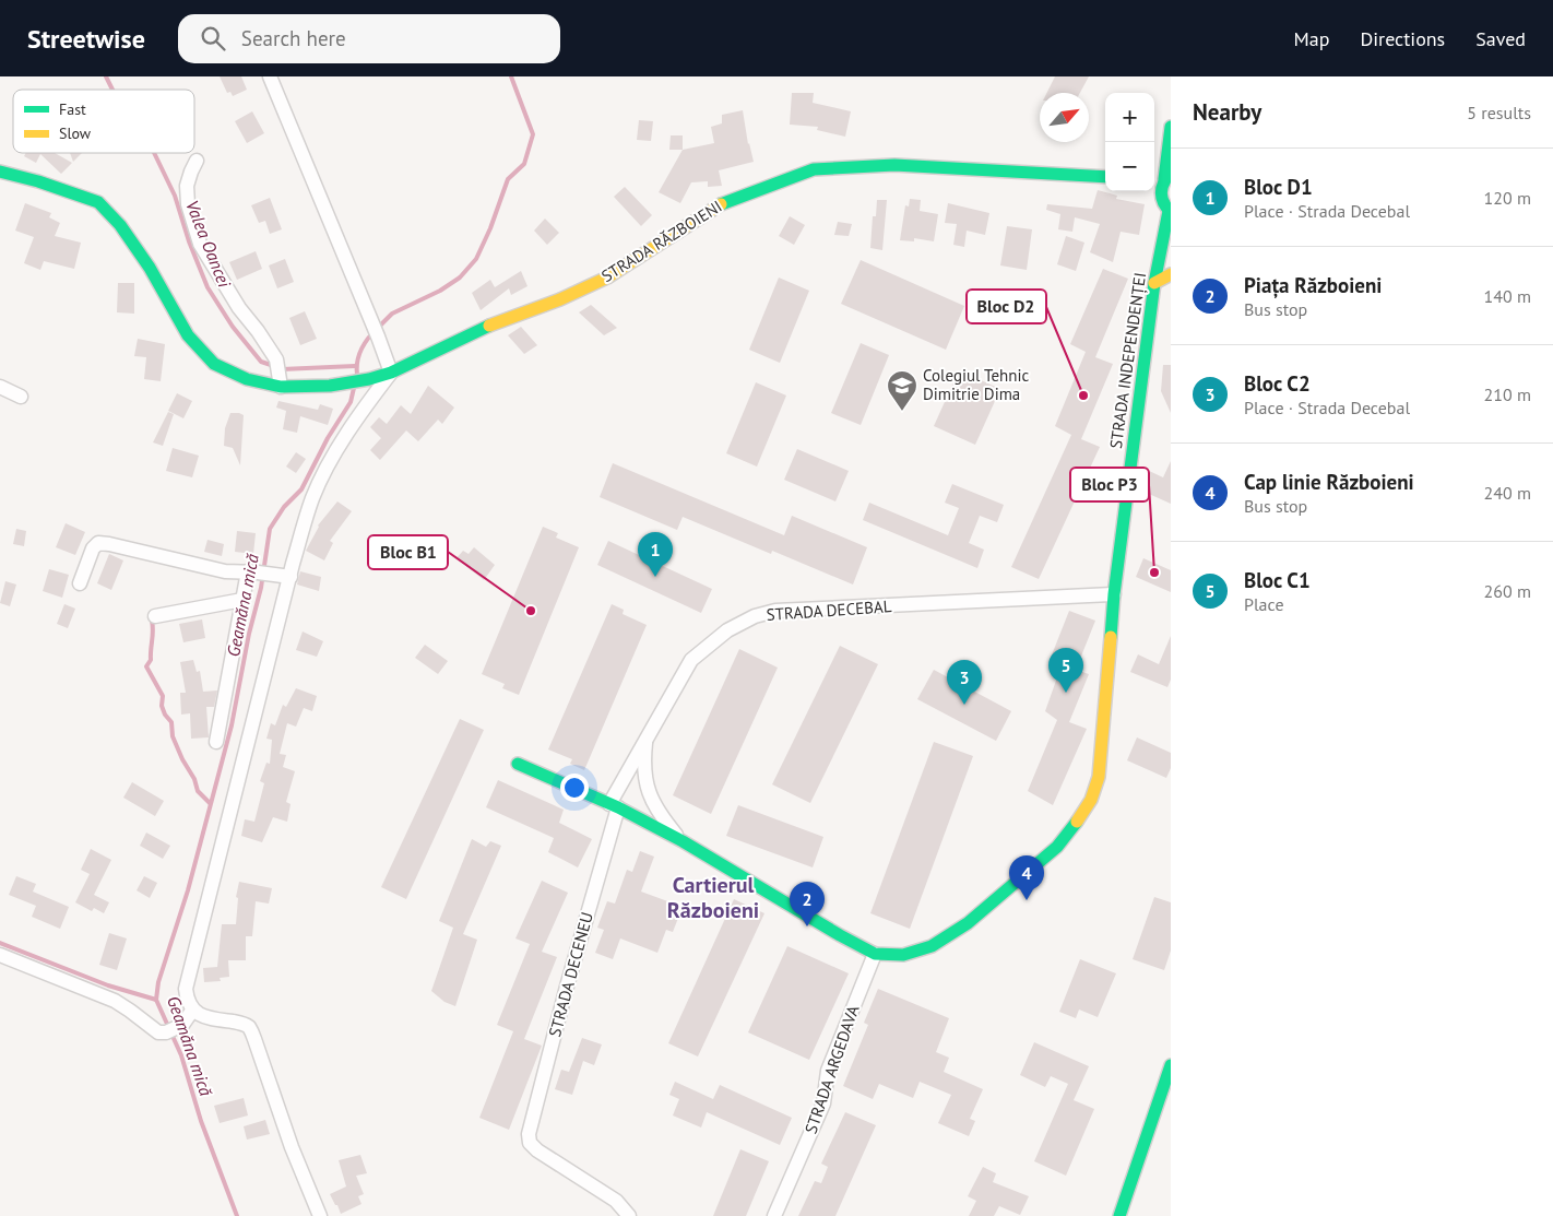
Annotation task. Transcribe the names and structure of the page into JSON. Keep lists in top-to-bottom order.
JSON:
{
  "streets": {
    "street": [
      "STRADA RĂZBOIENI",
      "STRADA INDEPENDENȚEI",
      "STRADA DECEBAL",
      "STRADA DECENEU",
      "STRADA ARGEDAVA"
    ]
  },
  "crossings": [
    ["STRADA INDEPENDENȚEI", "STRADA DECEBAL"],
    ["STRADA INDEPENDENȚEI", "STRADA DECENEU"],
    ["STRADA INDEPENDENȚEI", "STRADA ARGEDAVA"],
    ["STRADA DECEBAL", "STRADA DECENEU"]
  ],
  "districts": ["Cartierul Războieni"],
  "water": ["Valea Oancei", "Geamăna mică"],
  "places": {
    "other": ["Bloc D2", "Bloc P3", "Bloc B1"],
    "school or university": ["Colegiul Tehnic Dimitrie Dima"]
  },
  "legend": ["Fast", "Slow"],
  "north": "top right",
  "page": {
    "header": "Streetwise",
    "search": "Search here",
    "nav": ["Map", "Directions", "Saved"],
    "heading": ["Nearby", "5 results"],
    "map_buttons": ["+", "−"],
    "list": [
      {
        "mark": "1",
        "name": "Bloc D1",
        "note": "Place · Strada Decebal",
        "value": "120 m"
      },
      {
        "mark": "2",
        "name": "Piața Războieni",
        "note": "Bus stop",
        "value": "140 m"
      },
      {
        "mark": "3",
        "name": "Bloc C2",
        "note": "Place · Strada Decebal",
        "value": "210 m"
      },
      {
        "mark": "4",
        "name": "Cap linie Războieni",
        "note": "Bus stop",
        "value": "240 m"
      },
      {
        "mark": "5",
        "name": "Bloc C1",
        "note": "Place",
        "value": "260 m"
      }
    ],
    "pins": [
      "1",
      "5",
      "3",
      "4",
      "2"
    ]
  }
}
